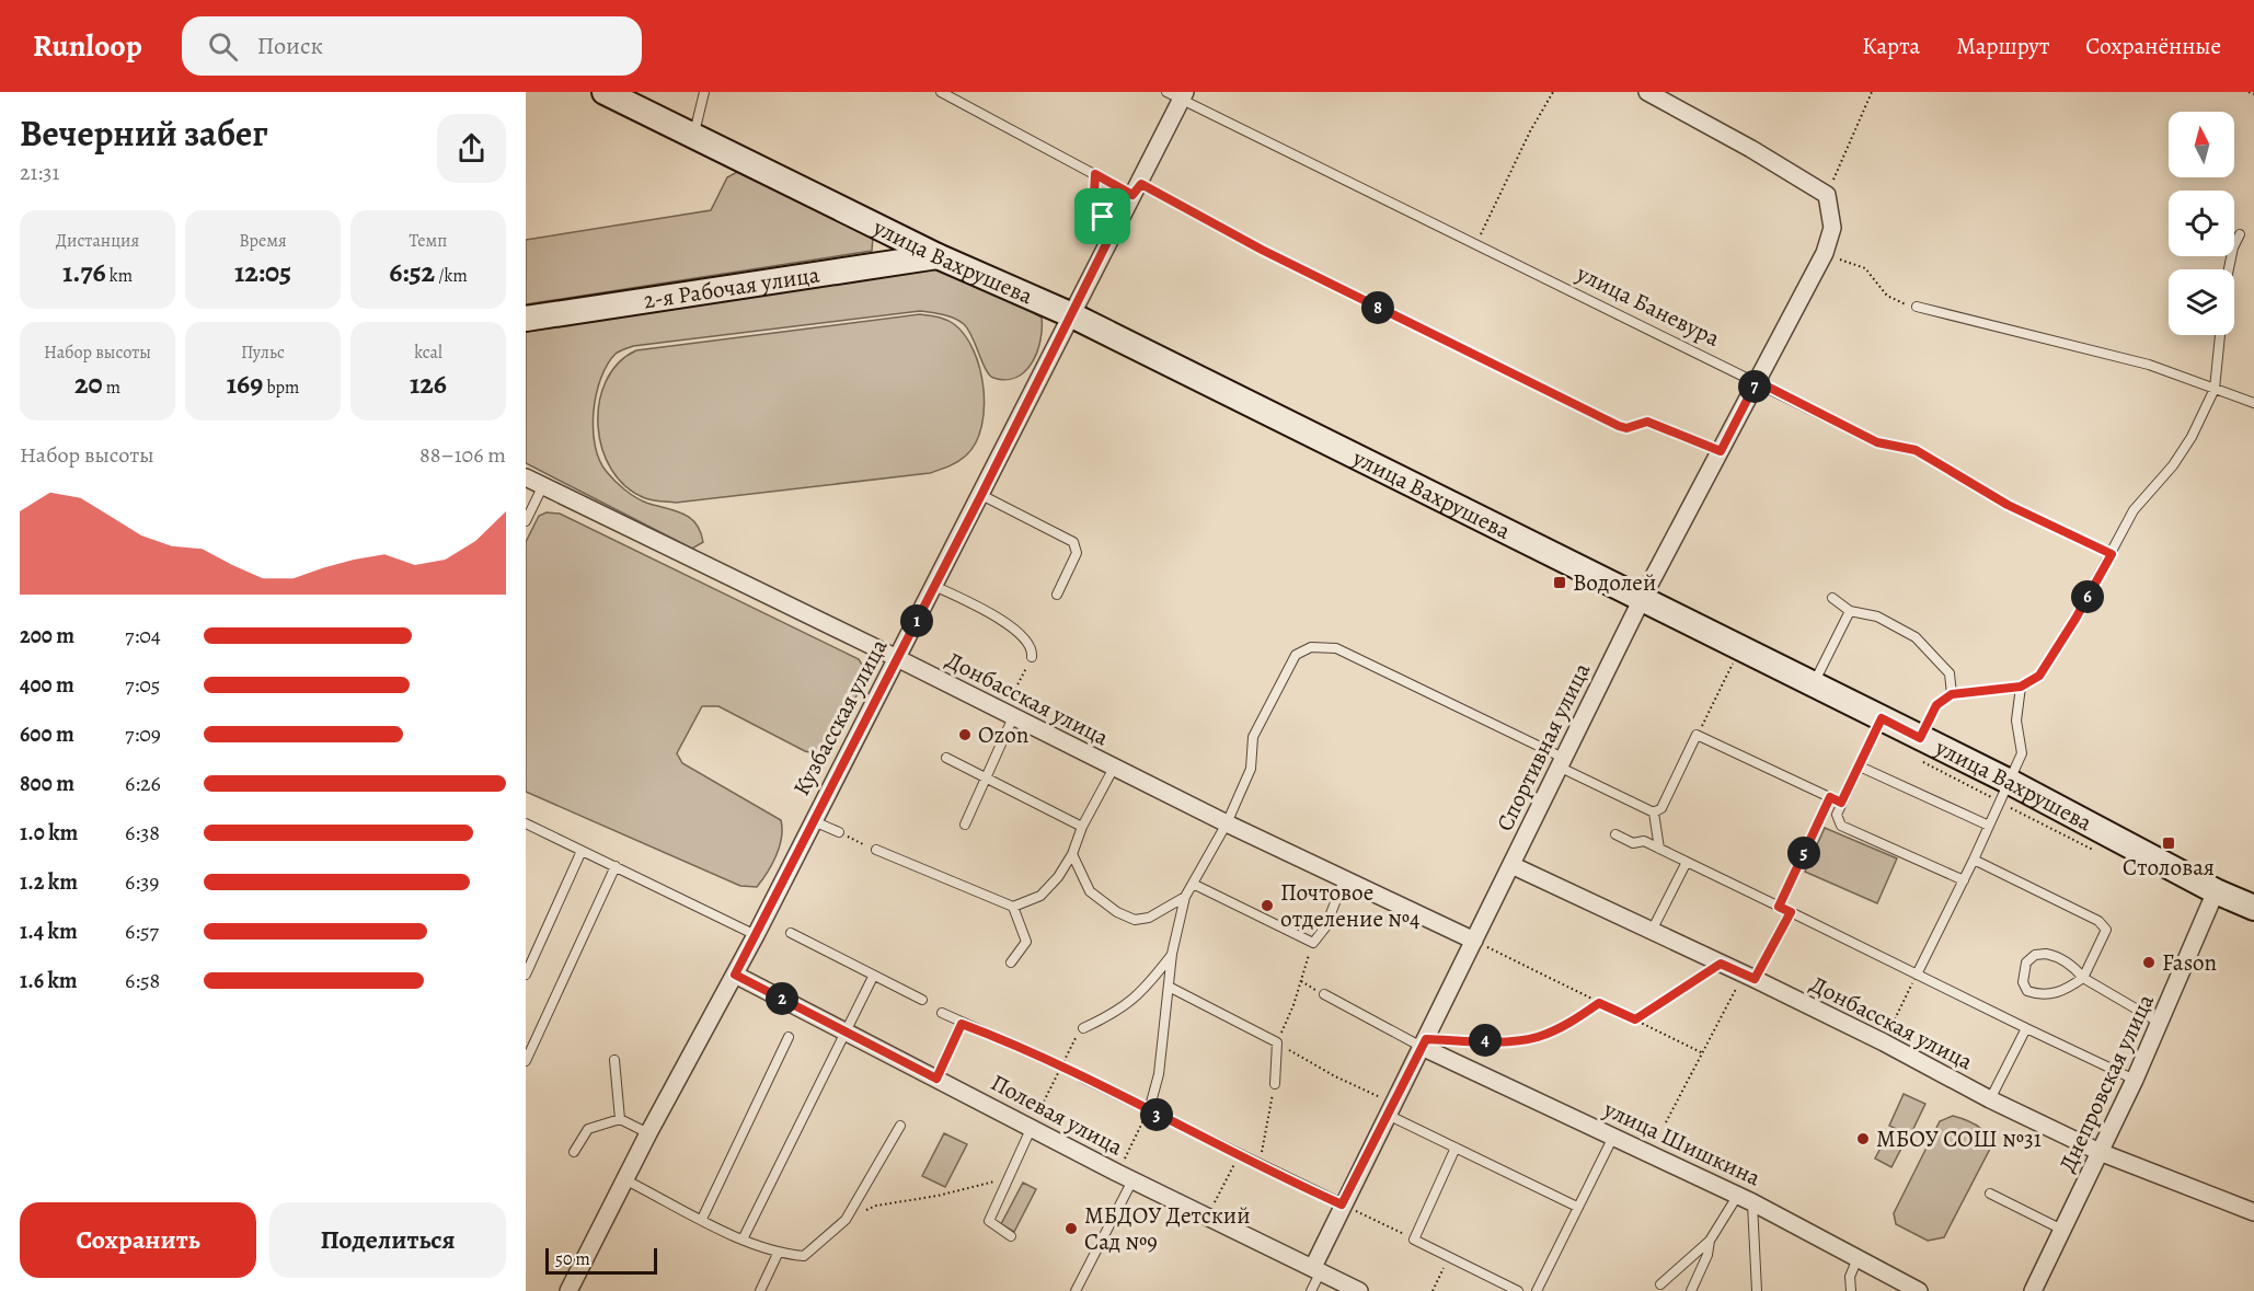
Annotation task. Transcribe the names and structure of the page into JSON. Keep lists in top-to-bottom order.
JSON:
{
  "streets": {
    "main road": ["улица Вахрушева", "2-я Рабочая улица"],
    "street": [
      "Донбасская улица",
      "Кузбасская улица",
      "Спортивная улица",
      "Днепровская улица",
      "Полевая улица",
      "улица Шишкина"
    ],
    "lane": ["улица Баневура"]
  },
  "crossings": [
    ["улица Вахрушева", "2-я Рабочая улица"],
    ["улица Вахрушева", "Кузбасская улица"],
    ["улица Вахрушева", "Спортивная улица"],
    ["улица Вахрушева", "Днепровская улица"],
    ["улица Баневура", "Кузбасская улица"],
    ["улица Баневура", "Спортивная улица"],
    ["Донбасская улица", "Кузбасская улица"],
    ["Донбасская улица", "Спортивная улица"],
    ["Донбасская улица", "Днепровская улица"],
    ["Кузбасская улица", "Полевая улица"],
    ["Спортивная улица", "Полевая улица"],
    ["Спортивная улица", "улица Шишкина"]
  ],
  "places": {
    "transit": ["Водолей", "Столовая"],
    "other": [
      "Ozon",
      "Почтовое отделение №4",
      "Fason",
      "МБОУ СОШ №31",
      "МБДОУ Детский Сад №9"
    ]
  },
  "scale_bar": "50 m",
  "north": "top",
  "page": {
    "header": "Runloop",
    "search": "Поиск",
    "nav": ["Карта", "Маршрут", "Сохранённые"],
    "heading": ["Вечерний забег", "21:31"],
    "stats": [
      ["Дистанция", "1.76 km"],
      ["Время", "12:05"],
      ["Темп", "6:52 /km"],
      ["Набор высоты", "20 m"],
      ["Пульс", "169 bpm"],
      ["kcal", "126"]
    ],
    "pins": [
      "8",
      "7",
      "6",
      "1",
      "5",
      "2",
      "4",
      "3"
    ],
    "chart": ["Набор высоты", "88–106 m"],
    "list": [
      {
        "name": "200 m",
        "note": "7:04"
      },
      {
        "name": "400 m",
        "note": "7:05"
      },
      {
        "name": "600 m",
        "note": "7:09"
      },
      {
        "name": "800 m",
        "note": "6:26"
      },
      {
        "name": "1.0 km",
        "note": "6:38"
      },
      {
        "name": "1.2 km",
        "note": "6:39"
      },
      {
        "name": "1.4 km",
        "note": "6:57"
      },
      {
        "name": "1.6 km",
        "note": "6:58"
      }
    ],
    "buttons": ["Сохранить", "Поделиться"],
    "scale": "50 m"
  }
}
